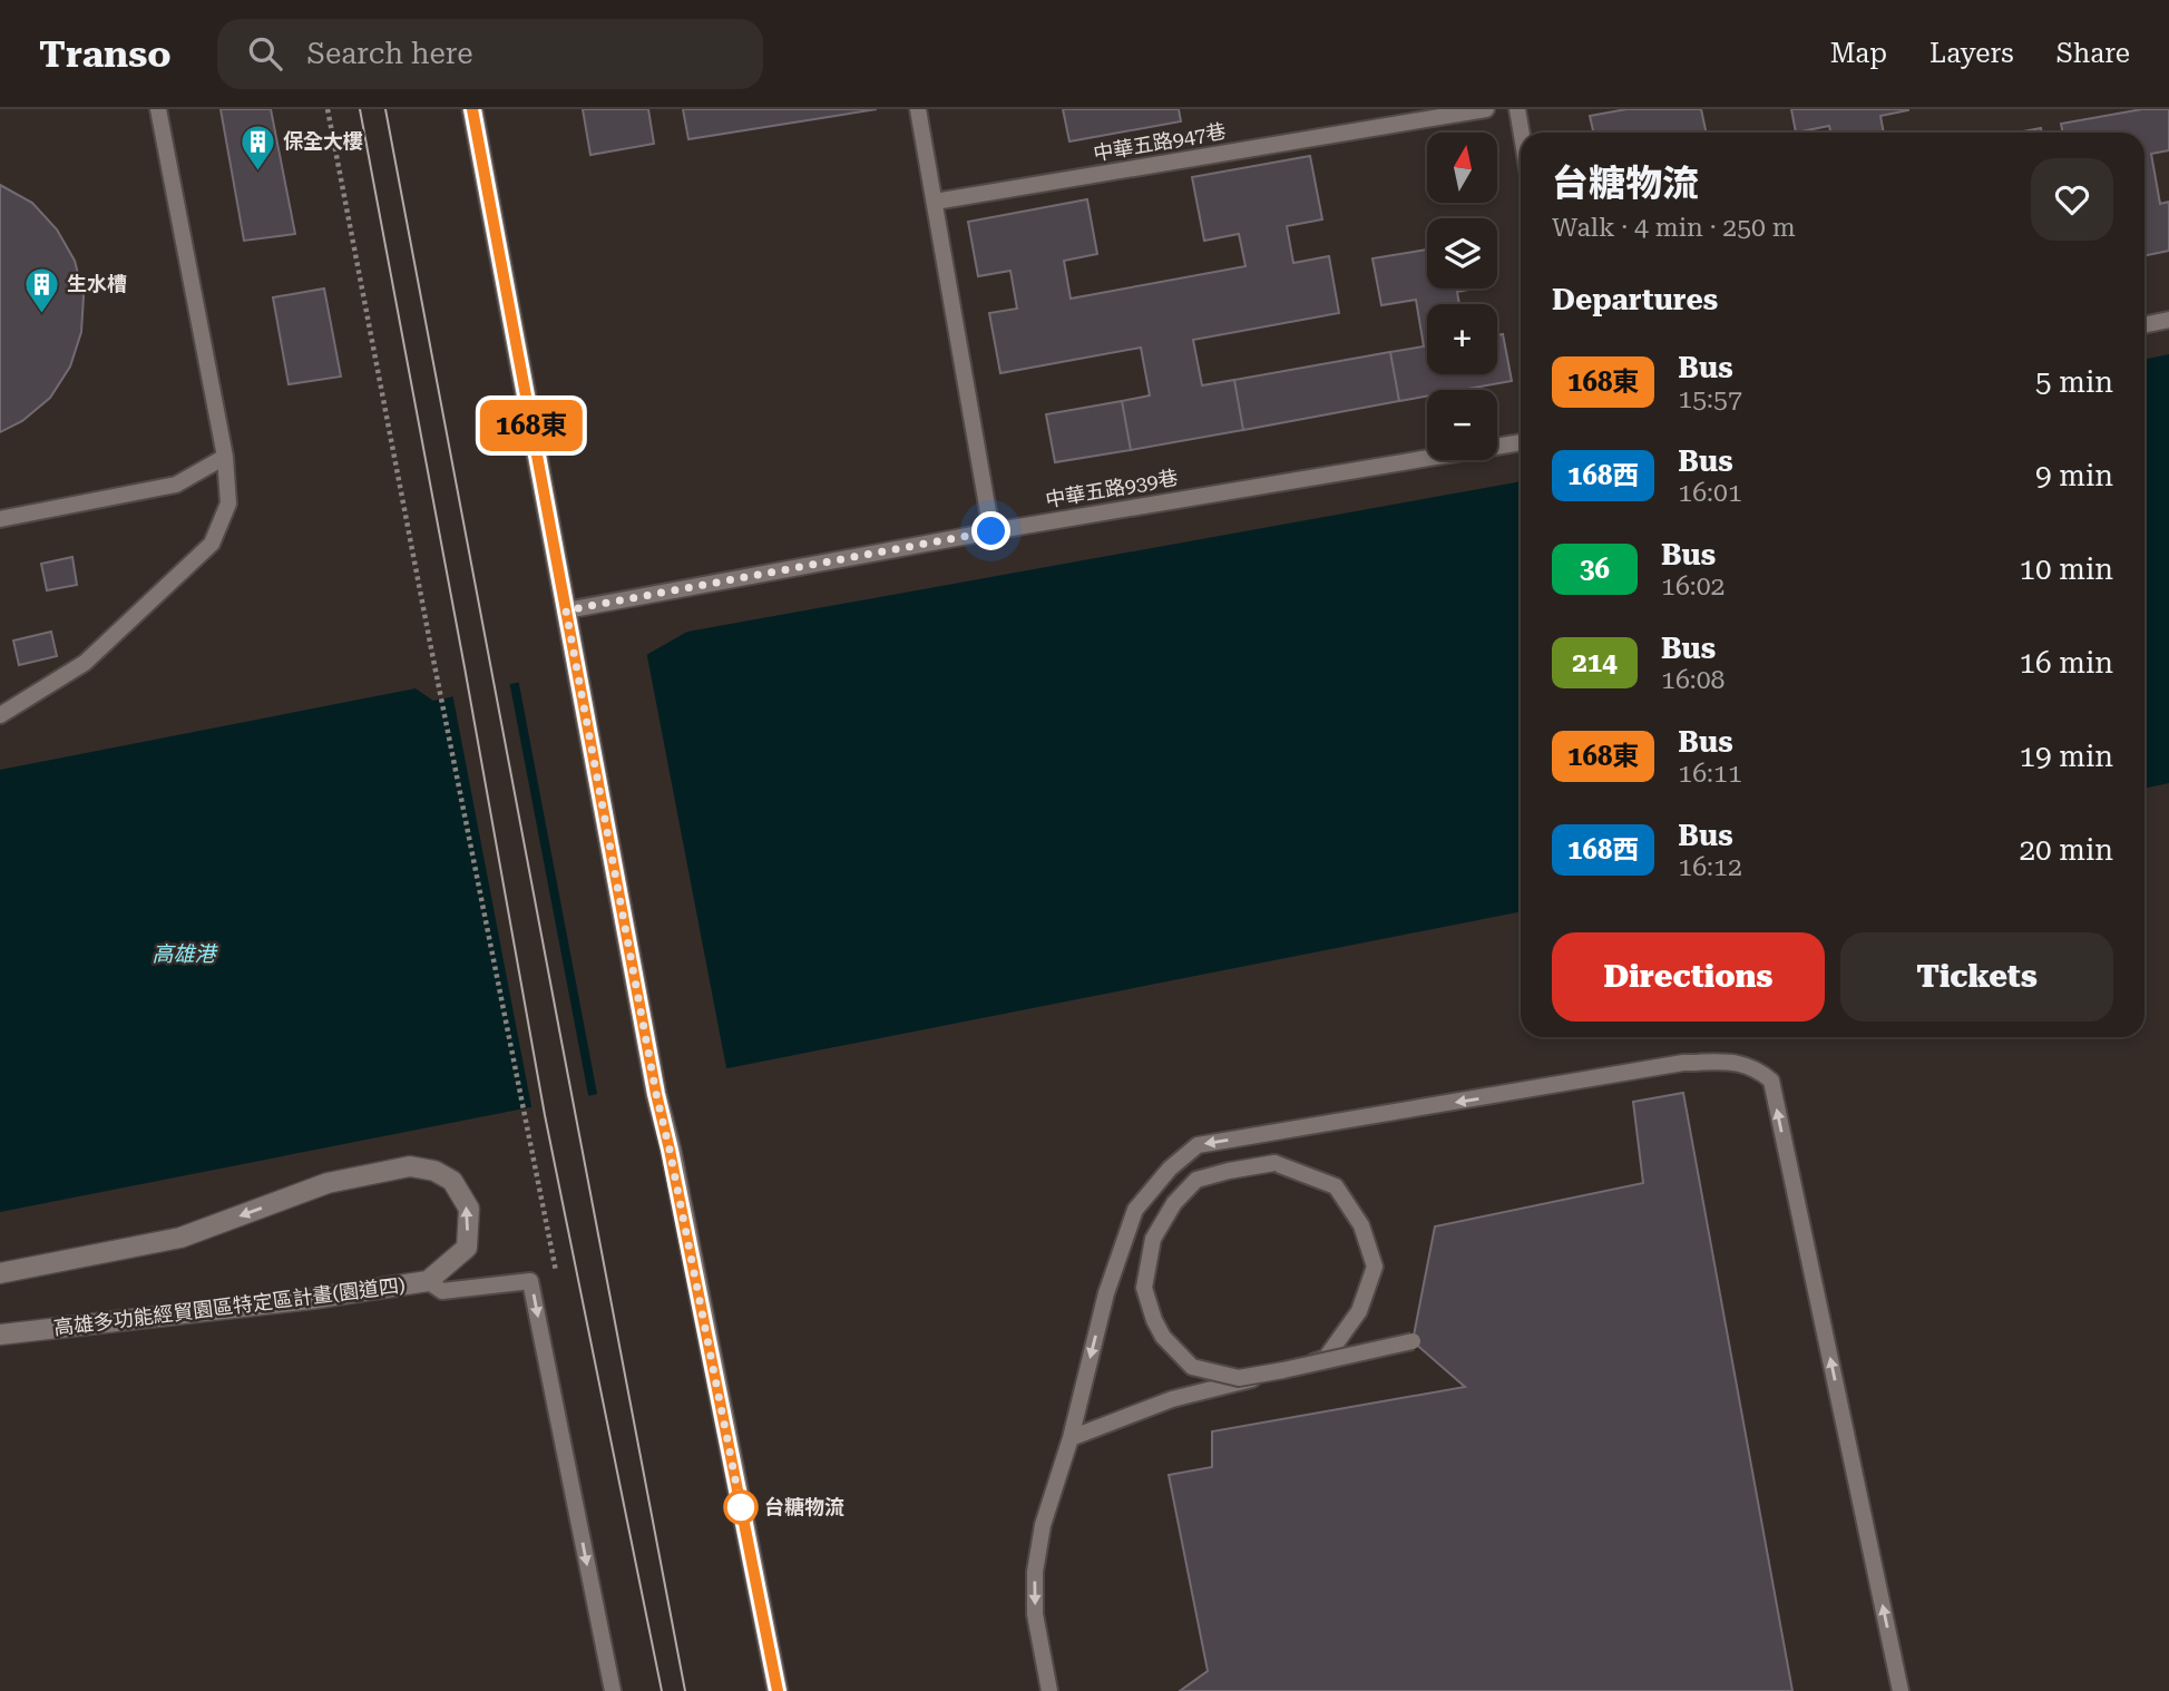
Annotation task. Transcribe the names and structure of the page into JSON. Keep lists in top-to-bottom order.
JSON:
{
  "streets": {
    "street": ["高雄多功能經貿園區特定區計畫(園道四)"],
    "lane": ["中華五路947巷", "中華五路939巷"]
  },
  "water": ["高雄港"],
  "places": {
    "building": ["保全大樓", "生水槽"],
    "other": ["台糖物流"]
  },
  "lines": ["bus line 168東"],
  "north": "top",
  "page": {
    "header": "Transo",
    "search": "Search here",
    "nav": ["Map", "Layers", "Share"],
    "on_map": "168東",
    "map_buttons": ["+", "−"],
    "heading": [
      ["台糖物流", "Walk · 4 min · 250 m"],
      "Departures"
    ],
    "list": [
      {
        "mark": "168東",
        "name": "Bus",
        "note": "15:57",
        "value": "5 min"
      },
      {
        "mark": "168西",
        "name": "Bus",
        "note": "16:01",
        "value": "9 min"
      },
      {
        "mark": "36",
        "name": "Bus",
        "note": "16:02",
        "value": "10 min"
      },
      {
        "mark": "214",
        "name": "Bus",
        "note": "16:08",
        "value": "16 min"
      },
      {
        "mark": "168東",
        "name": "Bus",
        "note": "16:11",
        "value": "19 min"
      },
      {
        "mark": "168西",
        "name": "Bus",
        "note": "16:12",
        "value": "20 min"
      }
    ],
    "buttons": ["Directions", "Tickets"]
  }
}
